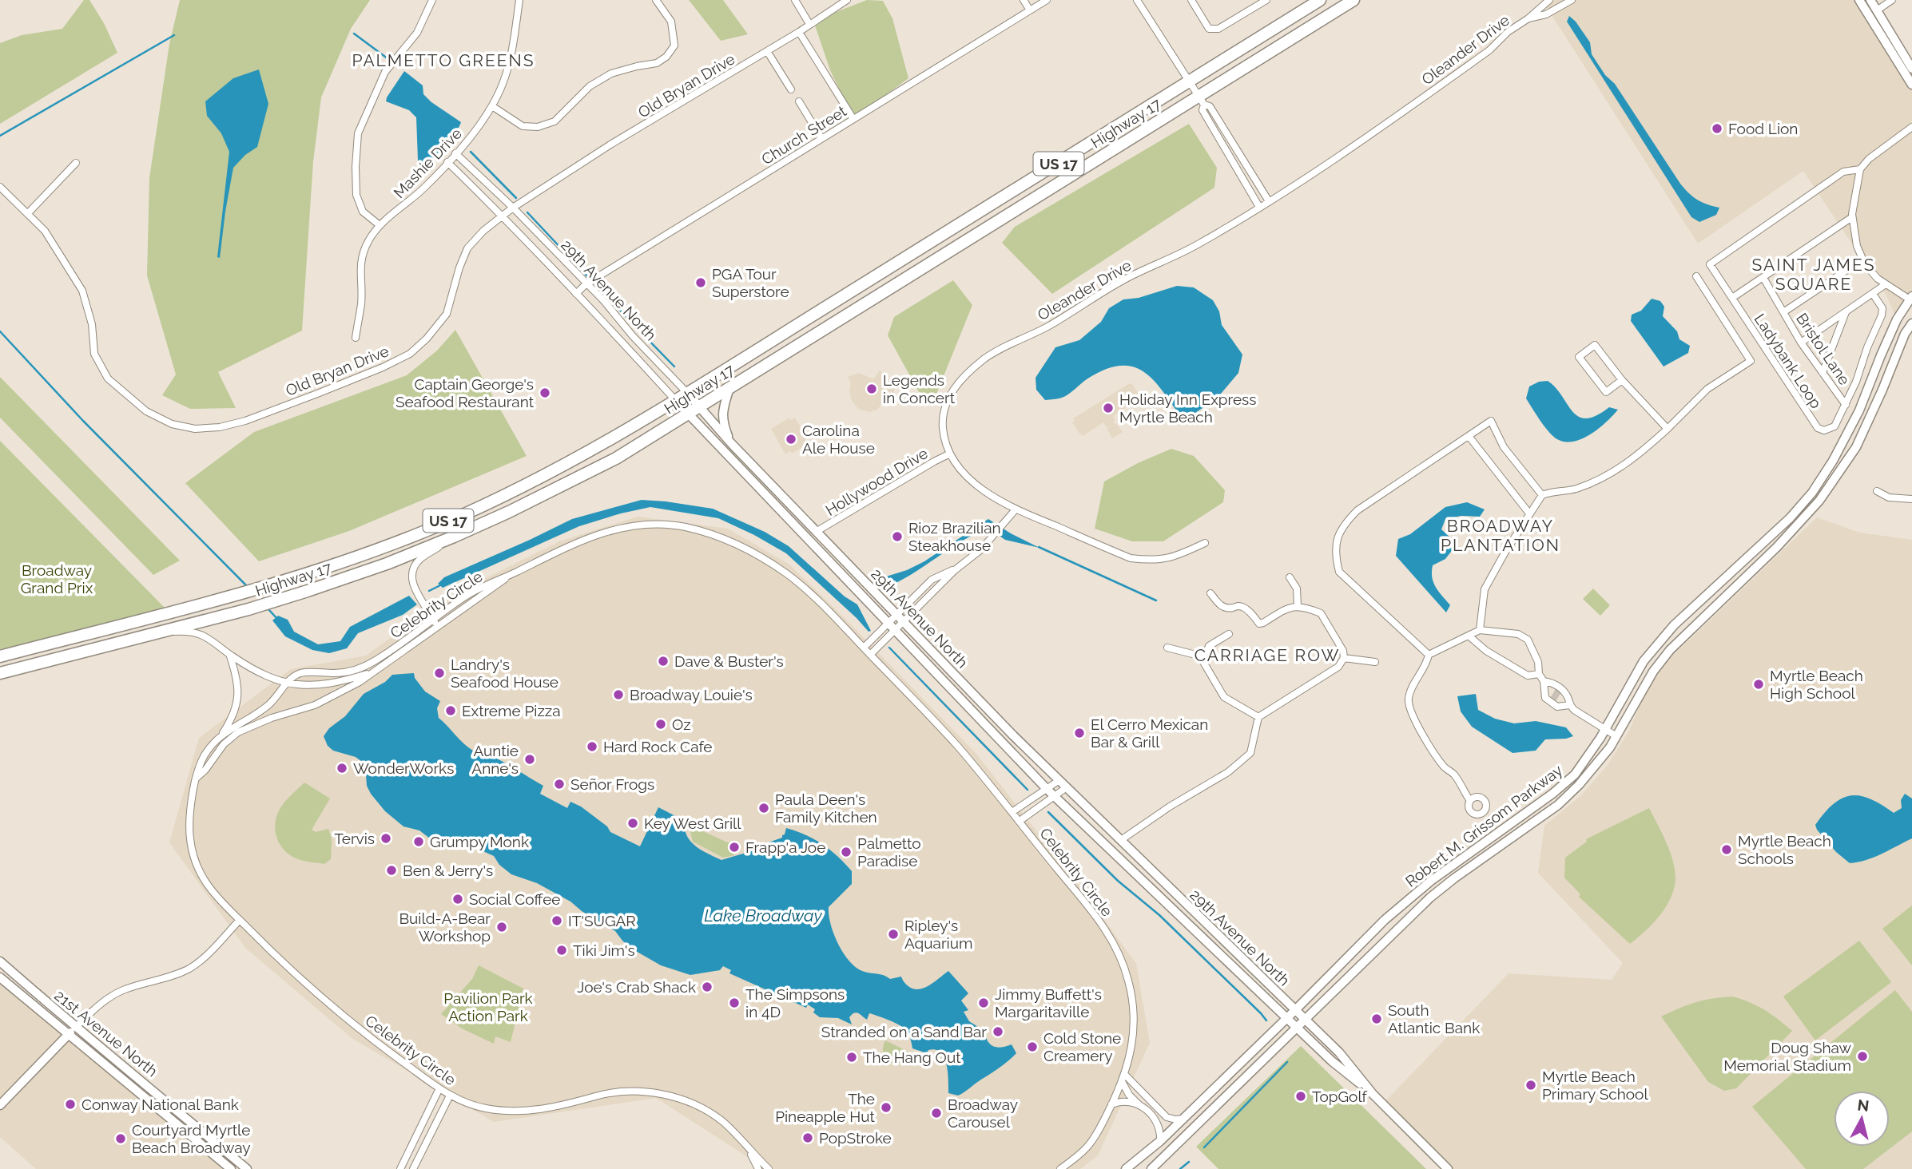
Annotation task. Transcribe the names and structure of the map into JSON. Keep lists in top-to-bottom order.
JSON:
{
  "streets": {
    "highway": ["Highway 17", "US 17"],
    "main road": ["29th Avenue North", "Robert M. Grissom Parkway", "21st Avenue North"],
    "street": [
      "Oleander Drive",
      "Old Bryan Drive",
      "Church Street",
      "Mashie Drive",
      "Bristol Lane",
      "Ladybank Loop",
      "Hollywood Drive",
      "Celebrity Circle"
    ]
  },
  "crossings": [
    ["Oleander Drive", "Hollywood Drive"],
    ["Old Bryan Drive", "29th Avenue North"],
    ["Highway 17", "29th Avenue North"],
    ["Church Street", "29th Avenue North"],
    ["Mashie Drive", "29th Avenue North"],
    ["29th Avenue North", "Hollywood Drive"],
    ["29th Avenue North", "Robert M. Grissom Parkway"],
    ["Bristol Lane", "Ladybank Loop"]
  ],
  "districts": [
    "PALMETTO GREENS",
    "SAINT JAMES SQUARE",
    "BROADWAY PLANTATION",
    "CARRIAGE ROW"
  ],
  "water": ["Lake Broadway"],
  "parks": ["Broadway Grand Prix", "Pavilion Park Action Park"],
  "places": [
    "Food Lion",
    "PGA Tour Superstore",
    "Legends in Concert",
    "Captain George's Seafood Restaurant",
    "Holiday Inn Express Myrtle Beach",
    "Carolina Ale House",
    "Rioz Brazilian Steakhouse",
    "Dave & Buster's",
    "Landry's Seafood House",
    "Myrtle Beach High School",
    "Broadway Louie's",
    "Extreme Pizza",
    "Oz",
    "El Cerro Mexican Bar & Grill",
    "Hard Rock Cafe",
    "Auntie Anne's",
    "WonderWorks",
    "Señor Frogs",
    "Paula Deen's Family Kitchen",
    "Key West Grill",
    "Tervis",
    "Grumpy Monk",
    "Frapp'a Joe",
    "Myrtle Beach Schools",
    "Palmetto Paradise",
    "Ben & Jerry's",
    "Social Coffee",
    "IT'SUGAR",
    "Build-A-Bear Workshop",
    "Ripley's Aquarium",
    "Tiki Jim's",
    "Joe's Crab Shack",
    "The Simpsons in 4D",
    "Jimmy Buffett's Margaritaville",
    "South Atlantic Bank",
    "Stranded on a Sand Bar",
    "Cold Stone Creamery",
    "Doug Shaw Memorial Stadium",
    "The Hang Out",
    "Myrtle Beach Primary School",
    "TopGolf",
    "Conway National Bank",
    "The Pineapple Hut",
    "Broadway Carousel",
    "PopStroke",
    "Courtyard Myrtle Beach Broadway"
  ],
  "north": "top"
}
